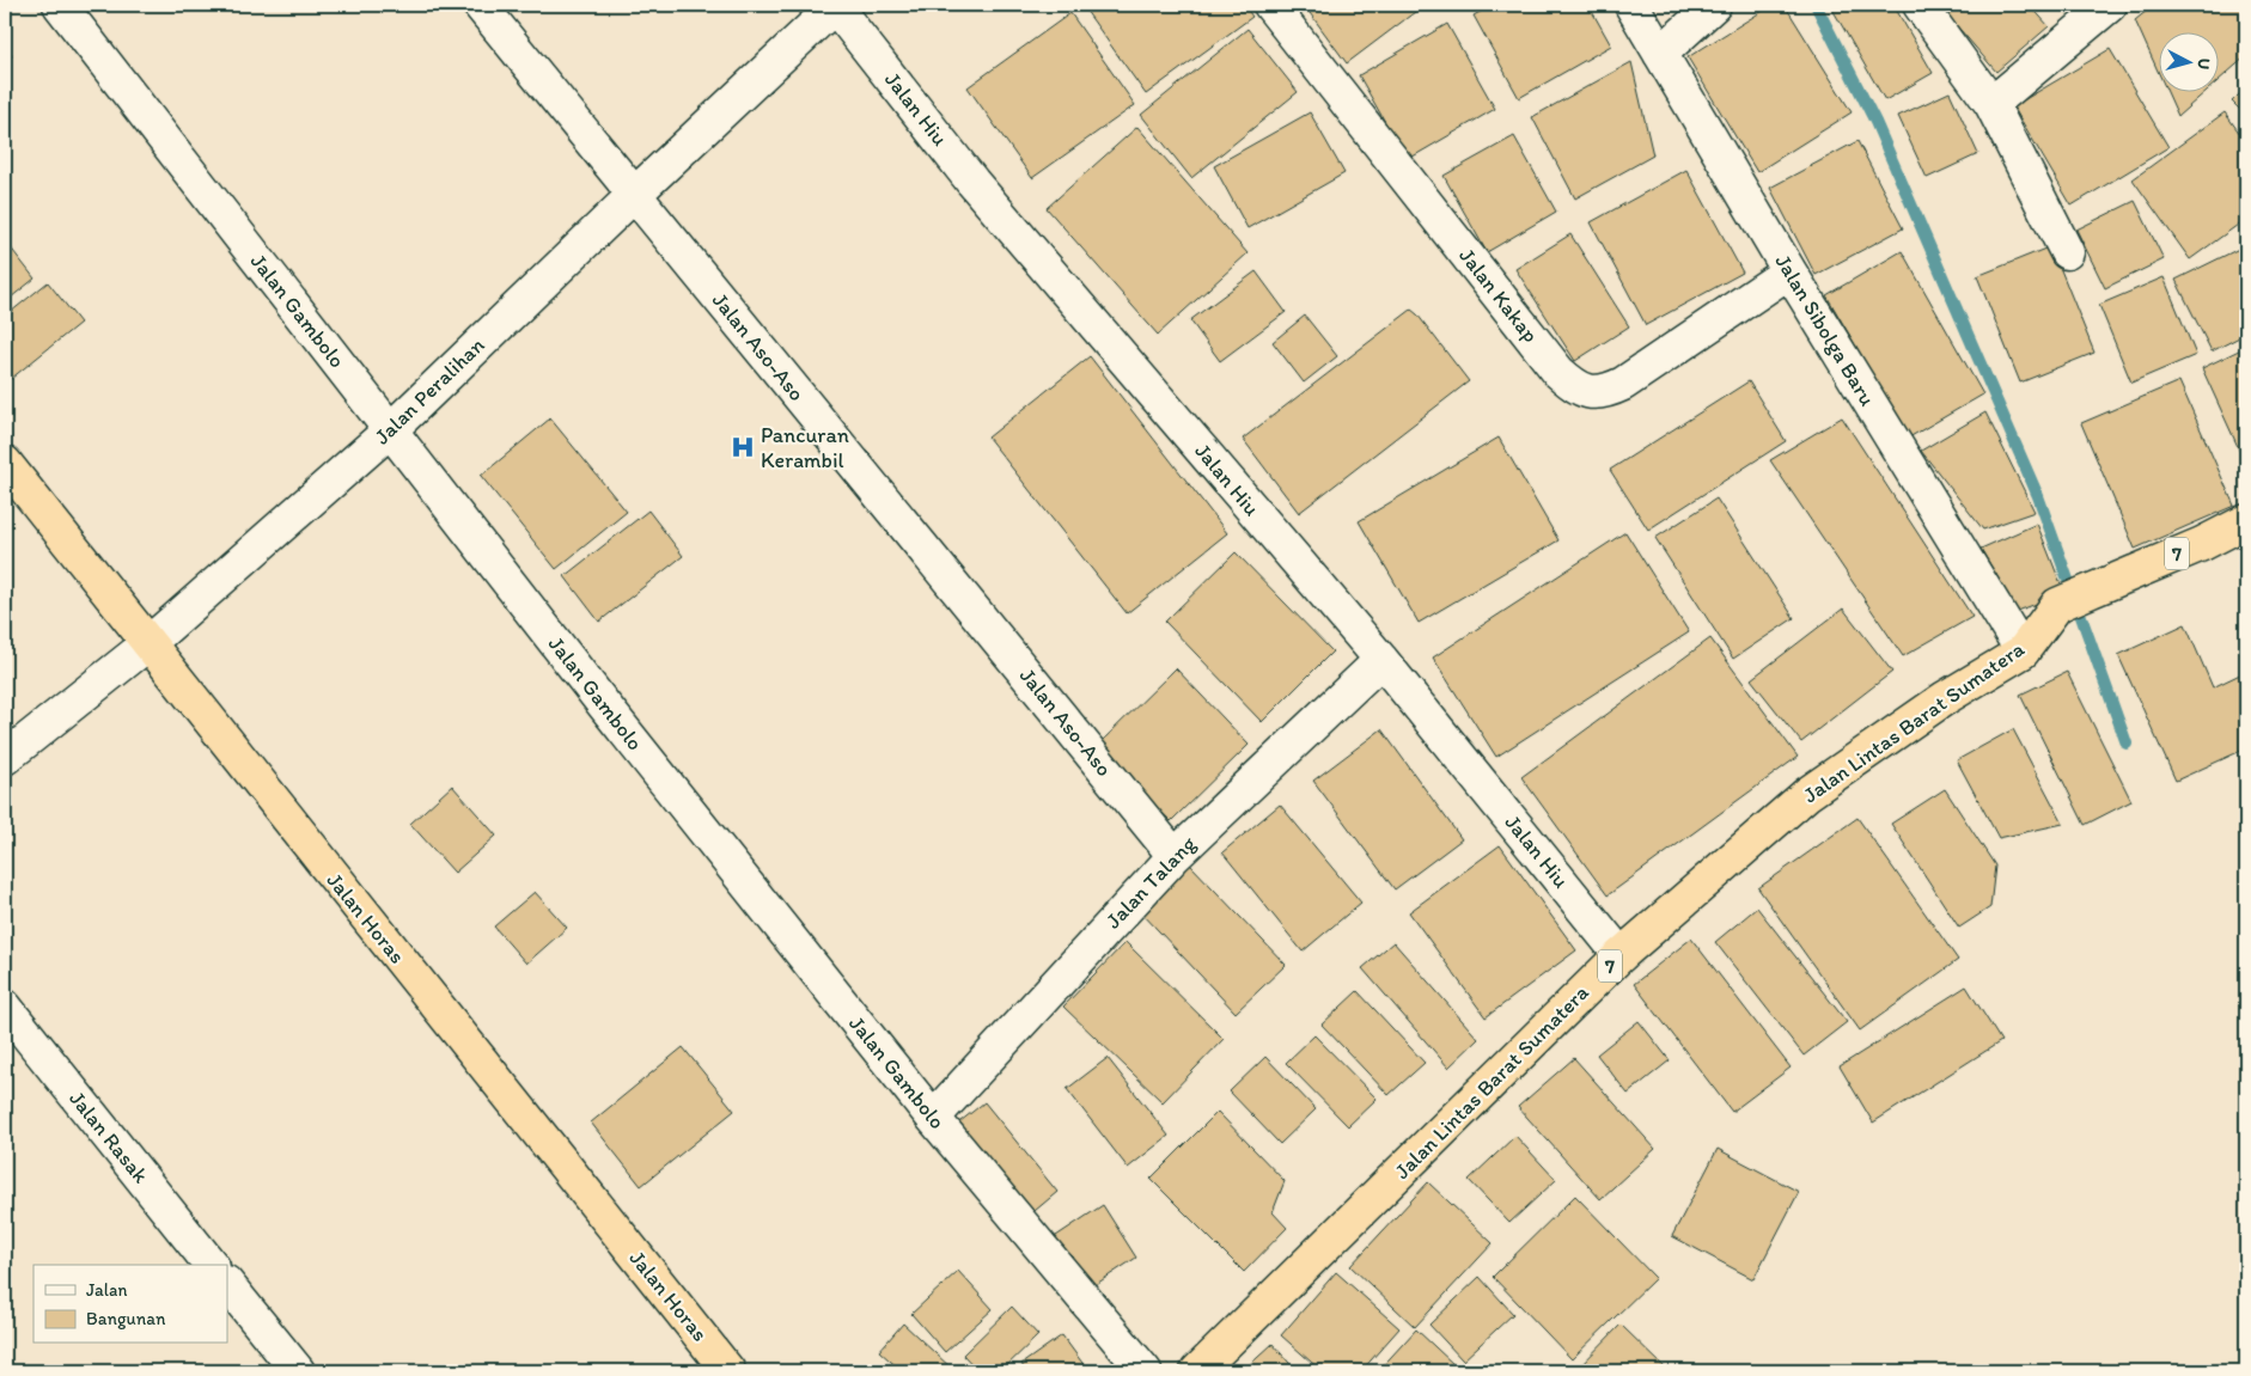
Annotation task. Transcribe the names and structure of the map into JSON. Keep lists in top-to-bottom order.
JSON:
{
  "streets": {
    "highway": ["7", "Jalan Lintas Barat Sumatera", "Jalan Horas"],
    "street": [
      "Jalan Hiu",
      "Jalan Kakap",
      "Jalan Gambolo",
      "Jalan Sibolga Baru",
      "Jalan Aso-Aso",
      "Jalan Peralihan",
      "Jalan Talang",
      "Jalan Rasak"
    ]
  },
  "crossings": [
    ["Jalan Hiu", "Jalan Peralihan"],
    ["Jalan Hiu", "Jalan Lintas Barat Sumatera"],
    ["Jalan Hiu", "Jalan Talang"],
    ["Jalan Kakap", "Jalan Sibolga Baru"],
    ["Jalan Gambolo", "Jalan Peralihan"],
    ["Jalan Gambolo", "Jalan Talang"],
    ["Jalan Sibolga Baru", "Jalan Lintas Barat Sumatera"],
    ["Jalan Aso-Aso", "Jalan Peralihan"],
    ["Jalan Aso-Aso", "Jalan Talang"],
    ["Jalan Peralihan", "Jalan Horas"]
  ],
  "places": {
    "hospital": ["Pancuran Kerambil"]
  },
  "legend": ["Jalan", "Bangunan"],
  "north": "right"
}
